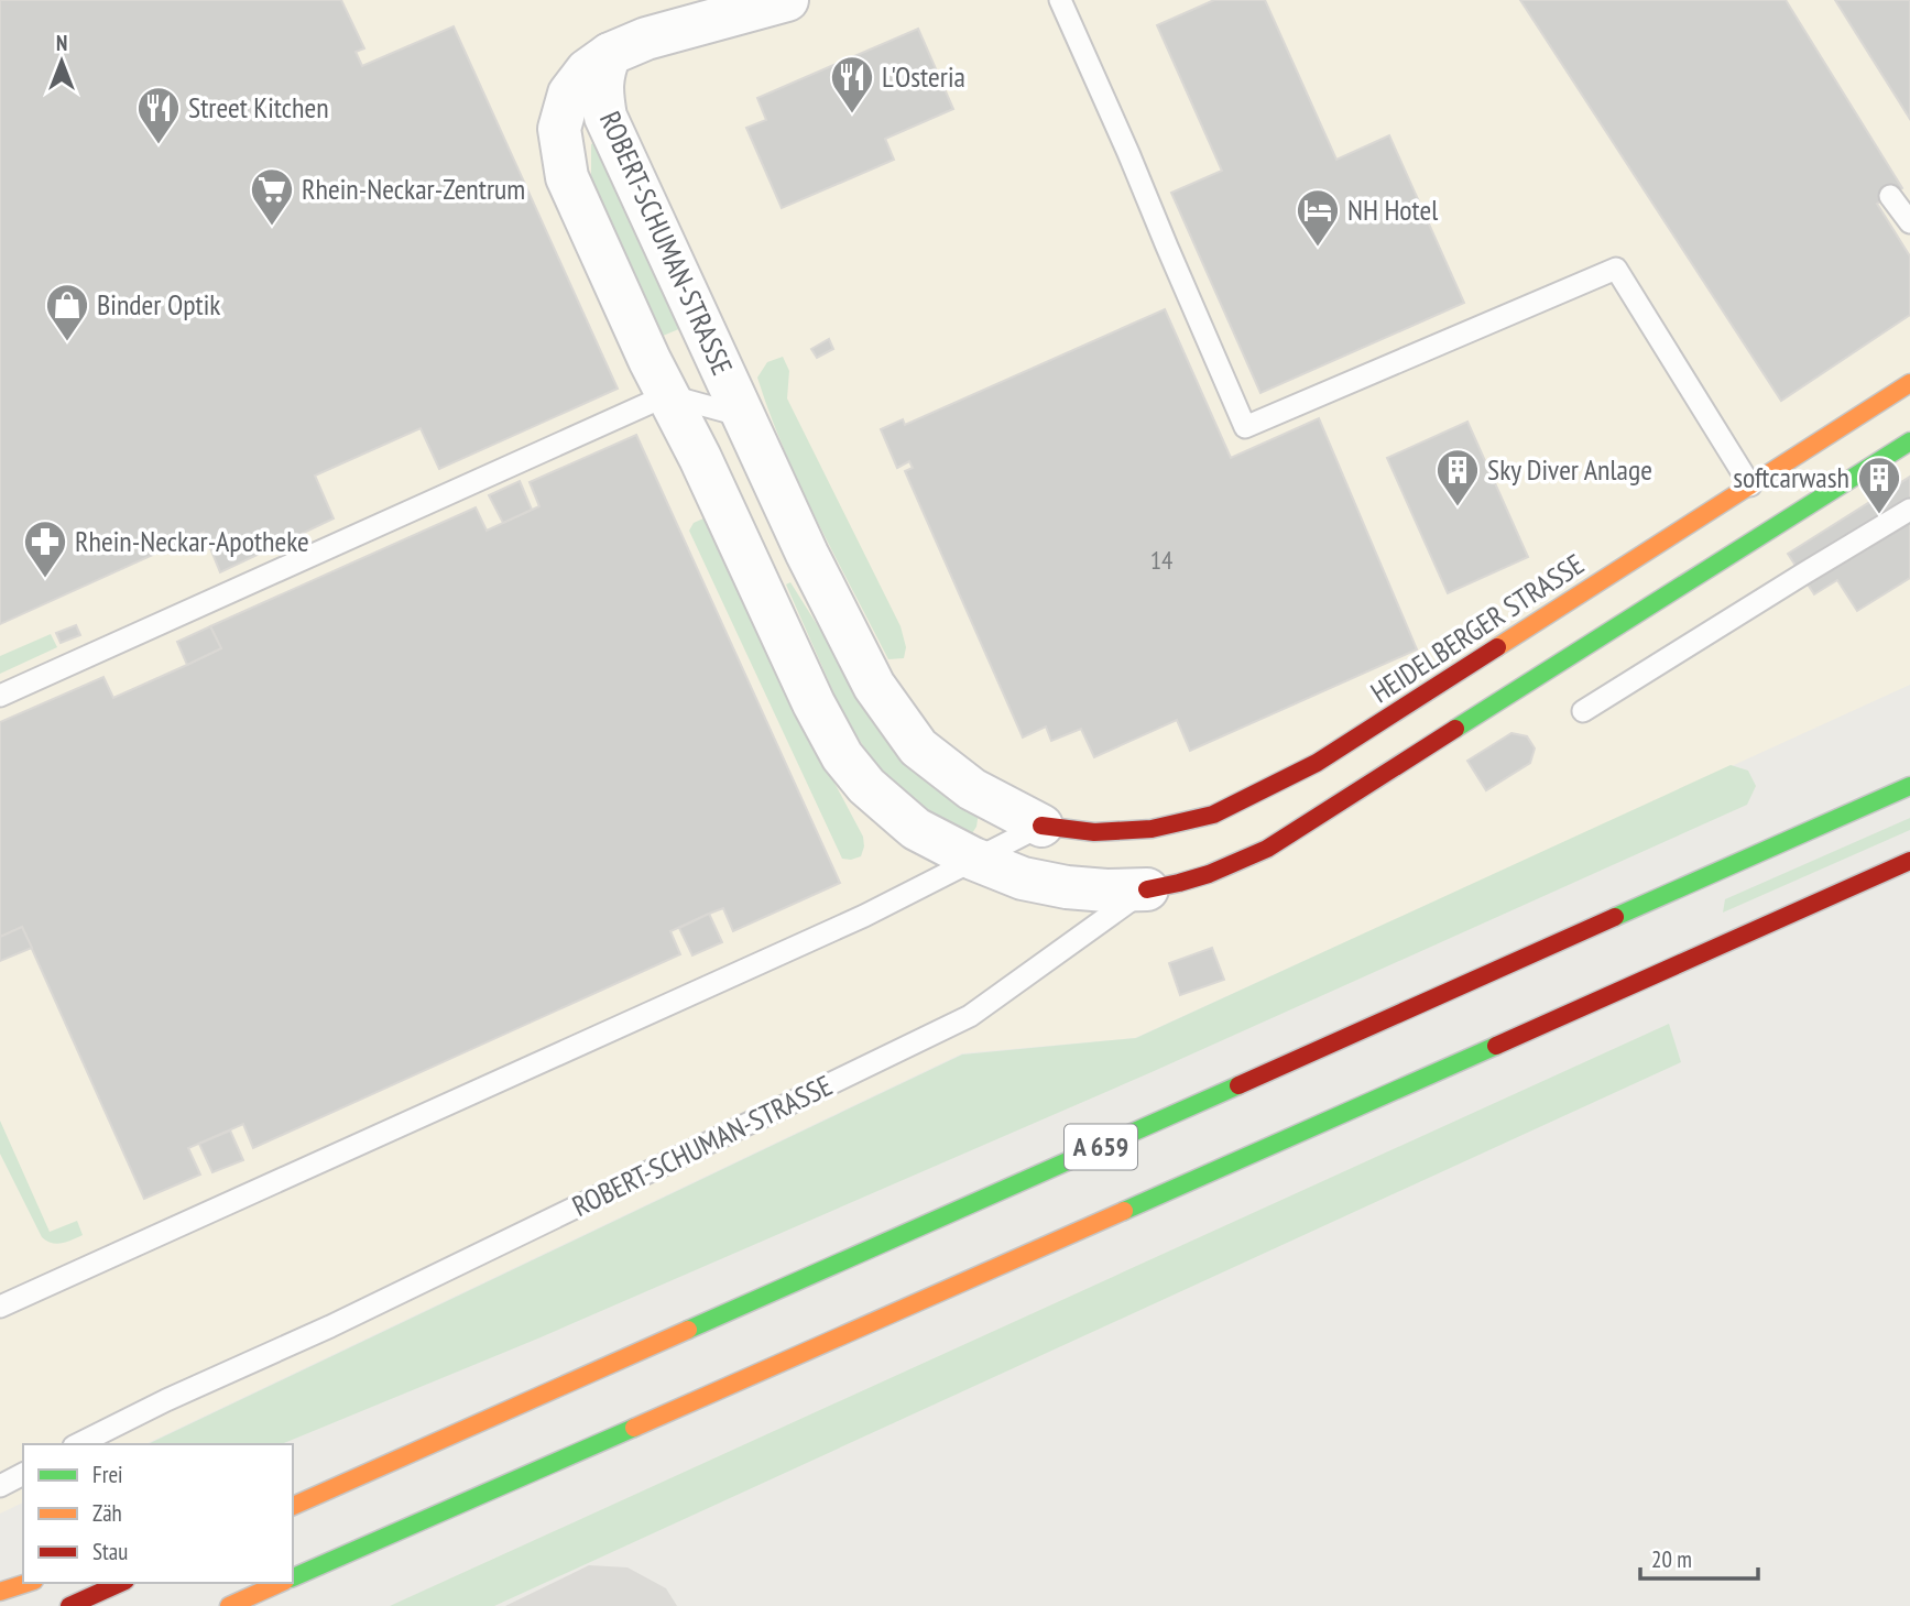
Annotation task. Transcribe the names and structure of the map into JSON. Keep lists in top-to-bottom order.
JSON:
{
  "streets": {
    "main road": ["HEIDELBERGER STRASSE", "A 659"],
    "street": ["ROBERT-SCHUMAN-STRASSE"]
  },
  "crossings": [
    ["ROBERT-SCHUMAN-STRASSE", "HEIDELBERGER STRASSE"]
  ],
  "places": {
    "restaurant": ["L'Osteria", "Street Kitchen"],
    "supermarket": ["Rhein-Neckar-Zentrum"],
    "hotel": ["NH Hotel"],
    "shop": ["Binder Optik"],
    "building": ["Sky Diver Anlage", "softcarwash"],
    "pharmacy": ["Rhein-Neckar-Apotheke"]
  },
  "house_numbers": ["14"],
  "legend": ["Frei", "Zäh", "Stau"],
  "scale_bar": "20 m",
  "north": "top"
}
